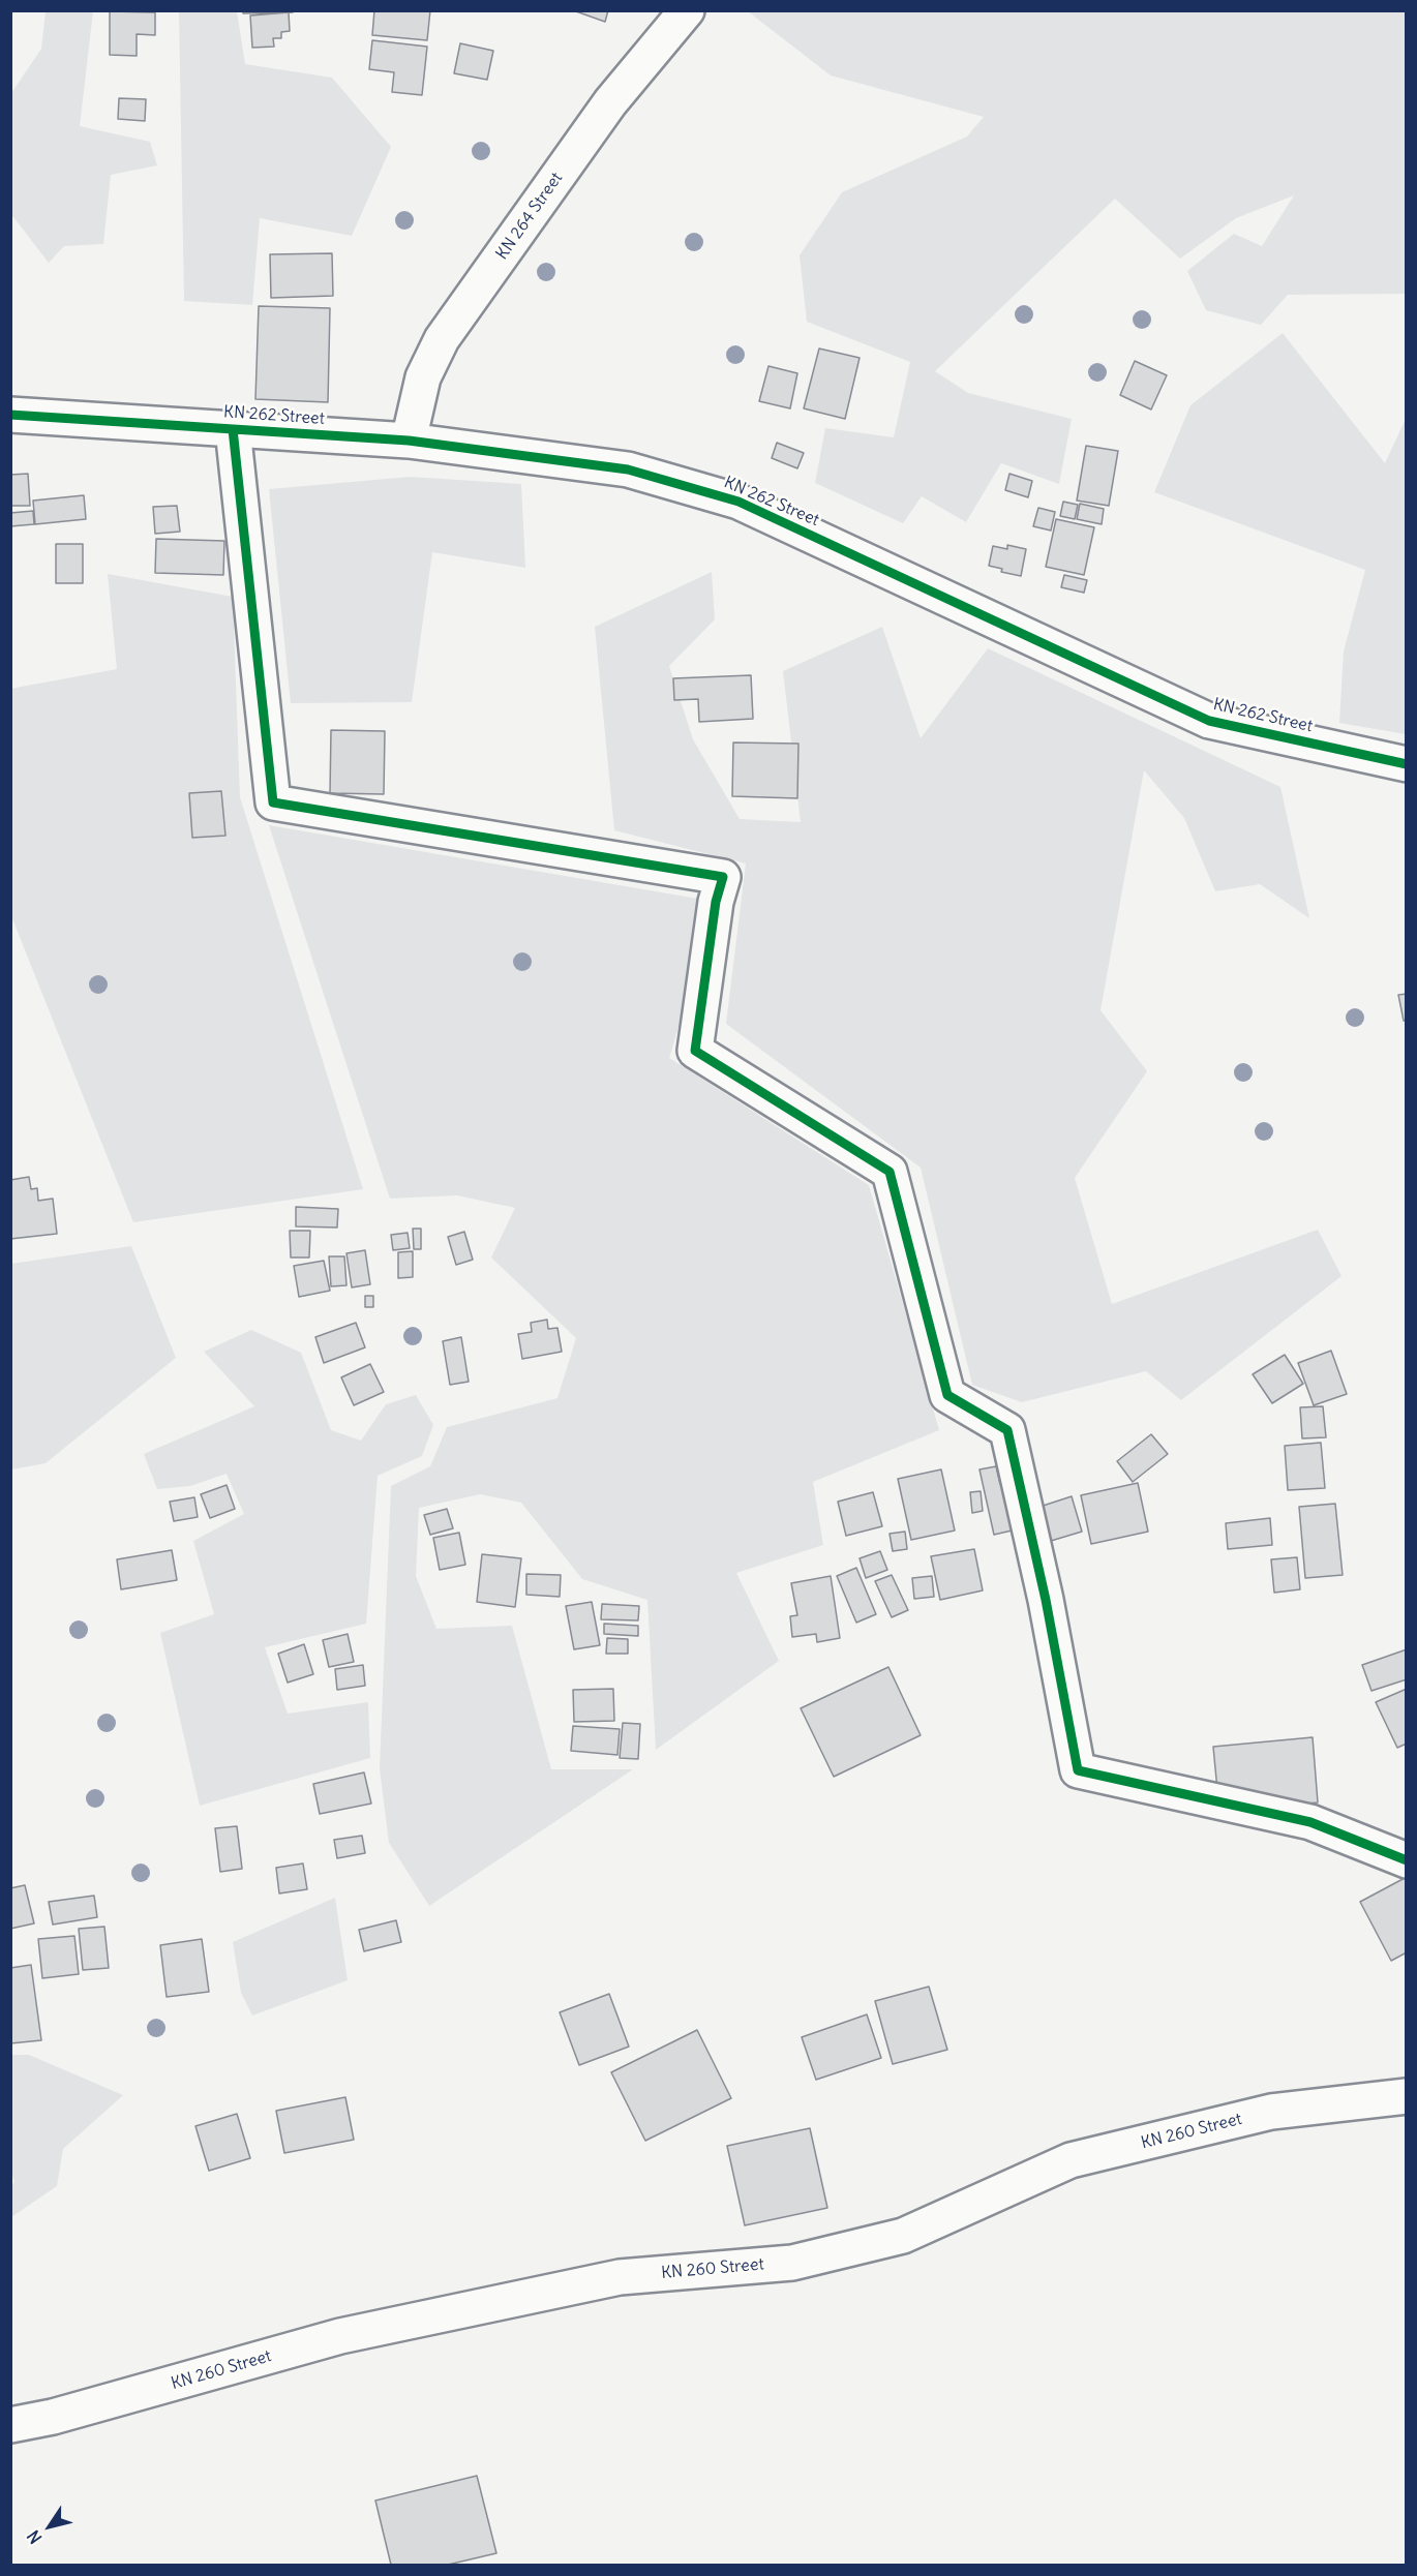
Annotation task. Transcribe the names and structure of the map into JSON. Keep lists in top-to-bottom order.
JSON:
{
  "streets": {
    "street": ["KN 264 Street", "KN 262 Street", "KN 260 Street"]
  },
  "crossings": [
    ["KN 264 Street", "KN 262 Street"]
  ],
  "north": "bottom left"
}
